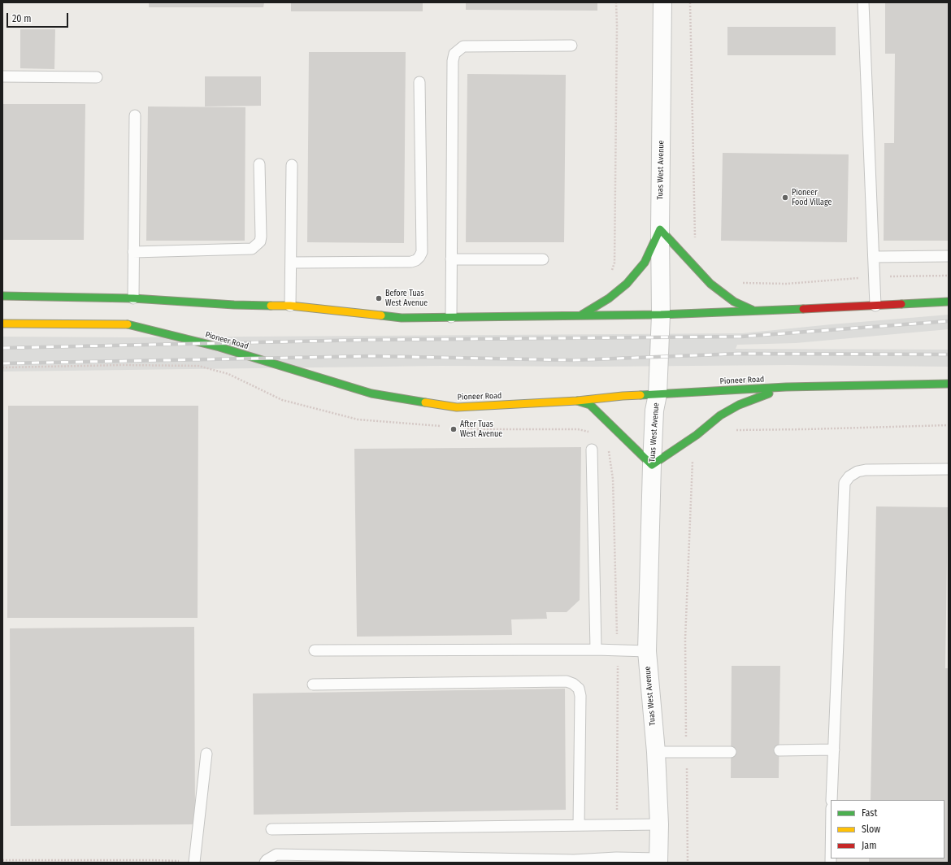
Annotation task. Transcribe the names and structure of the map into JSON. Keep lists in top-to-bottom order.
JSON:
{
  "streets": {
    "street": ["Tuas West Avenue", "Pioneer Road"]
  },
  "crossings": [
    ["Tuas West Avenue", "Pioneer Road"]
  ],
  "places": ["Pioneer Food Village", "Before Tuas West Avenue", "After Tuas West Avenue"],
  "legend": ["Fast", "Slow", "Jam"],
  "scale_bar": "20 m"
}
